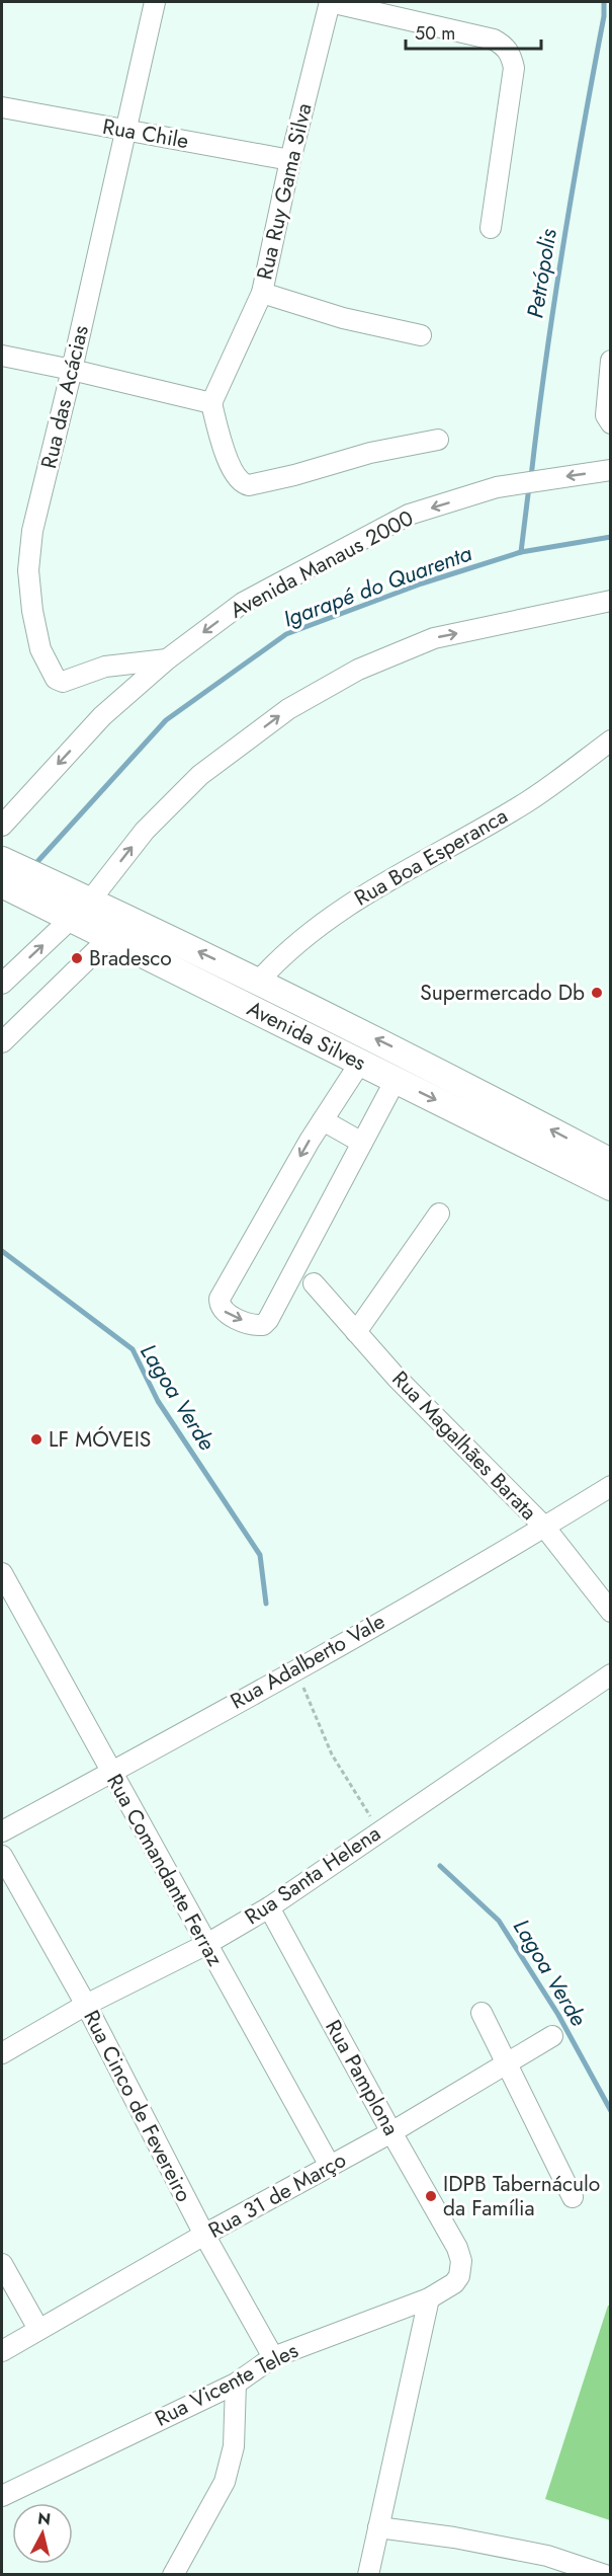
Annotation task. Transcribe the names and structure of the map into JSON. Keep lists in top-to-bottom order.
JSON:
{
  "streets": {
    "main road": ["Avenida Silves"],
    "street": [
      "Rua Chile",
      "Rua Ruy Gama Silva",
      "Rua das Acácias",
      "Avenida Manaus 2000",
      "Rua Boa Esperanca",
      "Rua Magalhães Barata",
      "Rua Adalberto Vale",
      "Rua Comandante Ferraz",
      "Rua Santa Helena",
      "Rua Pamplona",
      "Rua Cinco de Fevereiro",
      "Rua 31 de Março",
      "Rua Vicente Teles"
    ]
  },
  "crossings": [
    ["Rua Chile", "Rua Ruy Gama Silva"],
    ["Rua Chile", "Rua das Acácias"],
    ["Rua das Acácias", "Avenida Manaus 2000"],
    ["Rua Boa Esperanca", "Avenida Silves"],
    ["Rua Magalhães Barata", "Rua Adalberto Vale"],
    ["Rua Adalberto Vale", "Rua Comandante Ferraz"],
    ["Rua Comandante Ferraz", "Rua Santa Helena"],
    ["Rua Comandante Ferraz", "Rua 31 de Março"],
    ["Rua Santa Helena", "Rua Pamplona"],
    ["Rua Santa Helena", "Rua Cinco de Fevereiro"],
    ["Rua Pamplona", "Rua 31 de Março"],
    ["Rua Pamplona", "Rua Vicente Teles"],
    ["Rua Cinco de Fevereiro", "Rua 31 de Março"],
    ["Rua Cinco de Fevereiro", "Rua Vicente Teles"]
  ],
  "water": ["Petrópolis", "Igarapé do Quarenta", "Lagoa Verde"],
  "places": [
    "Bradesco",
    "Supermercado Db",
    "LF MÓVEIS",
    "IDPB Tabernáculo da Família"
  ],
  "scale_bar": "50 m",
  "north": "top"
}
